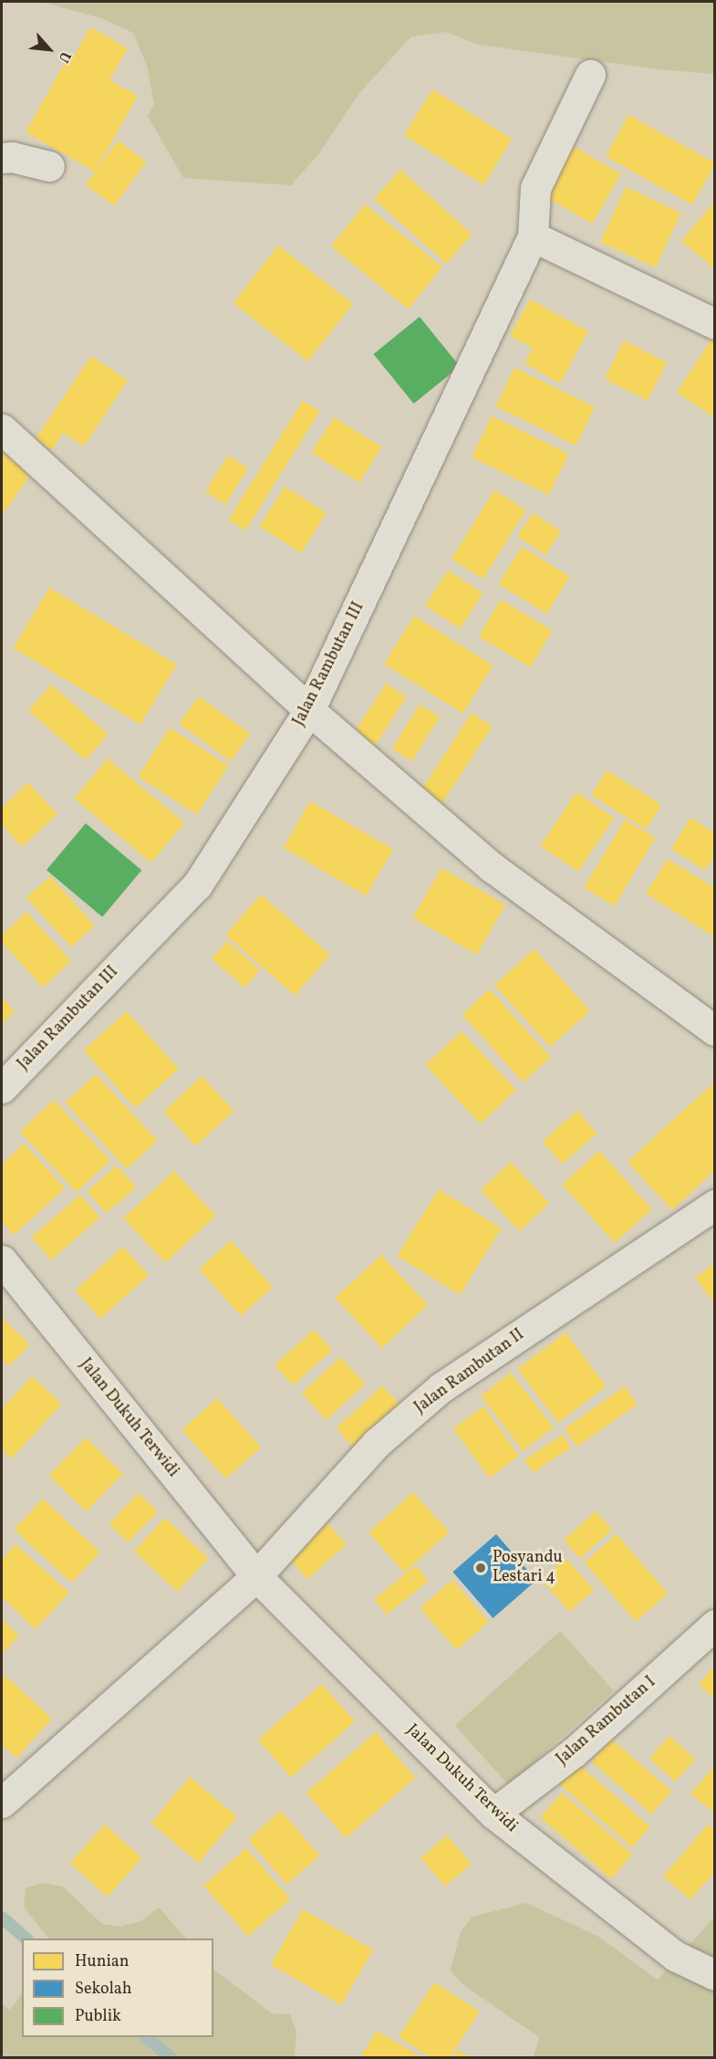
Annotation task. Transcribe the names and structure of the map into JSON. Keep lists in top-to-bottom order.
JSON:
{
  "streets": {
    "street": [
      "Jalan Rambutan III",
      "Jalan Rambutan II",
      "Jalan Dukuh Terwidi",
      "Jalan Rambutan I"
    ]
  },
  "crossings": [
    ["Jalan Rambutan II", "Jalan Dukuh Terwidi"],
    ["Jalan Dukuh Terwidi", "Jalan Rambutan I"]
  ],
  "places": ["Posyandu Lestari 4"],
  "legend": ["Hunian", "Sekolah", "Publik"],
  "north": "bottom right"
}
